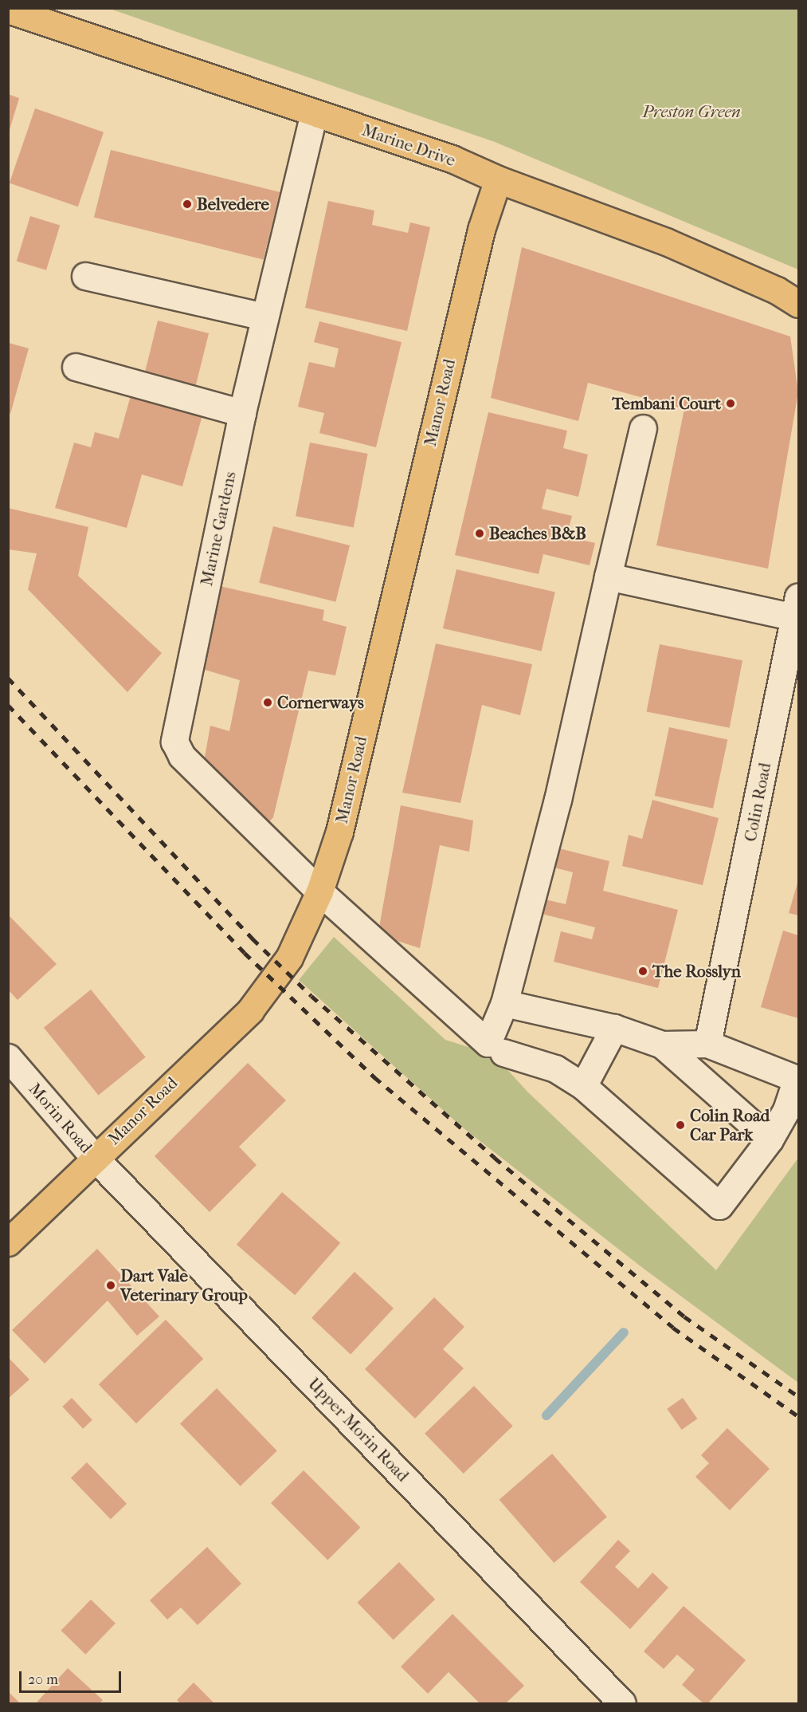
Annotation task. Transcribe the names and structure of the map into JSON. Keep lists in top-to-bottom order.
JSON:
{
  "streets": {
    "main road": ["Marine Drive", "Manor Road"],
    "street": [
      "Marine Gardens",
      "Colin Road",
      "Morin Road",
      "Upper Morin Road"
    ]
  },
  "crossings": [
    ["Marine Drive", "Manor Road"],
    ["Marine Drive", "Marine Gardens"],
    ["Manor Road", "Marine Gardens"],
    ["Manor Road", "Morin Road"],
    ["Manor Road", "Upper Morin Road"],
    ["Morin Road", "Upper Morin Road"]
  ],
  "parks": ["Preston Green"],
  "places": [
    "Belvedere",
    "Tembani Court",
    "Beaches B&B",
    "Cornerways",
    "The Rosslyn",
    "Colin Road Car Park",
    "Dart Vale Veterinary Group"
  ],
  "scale_bar": "20 m"
}
